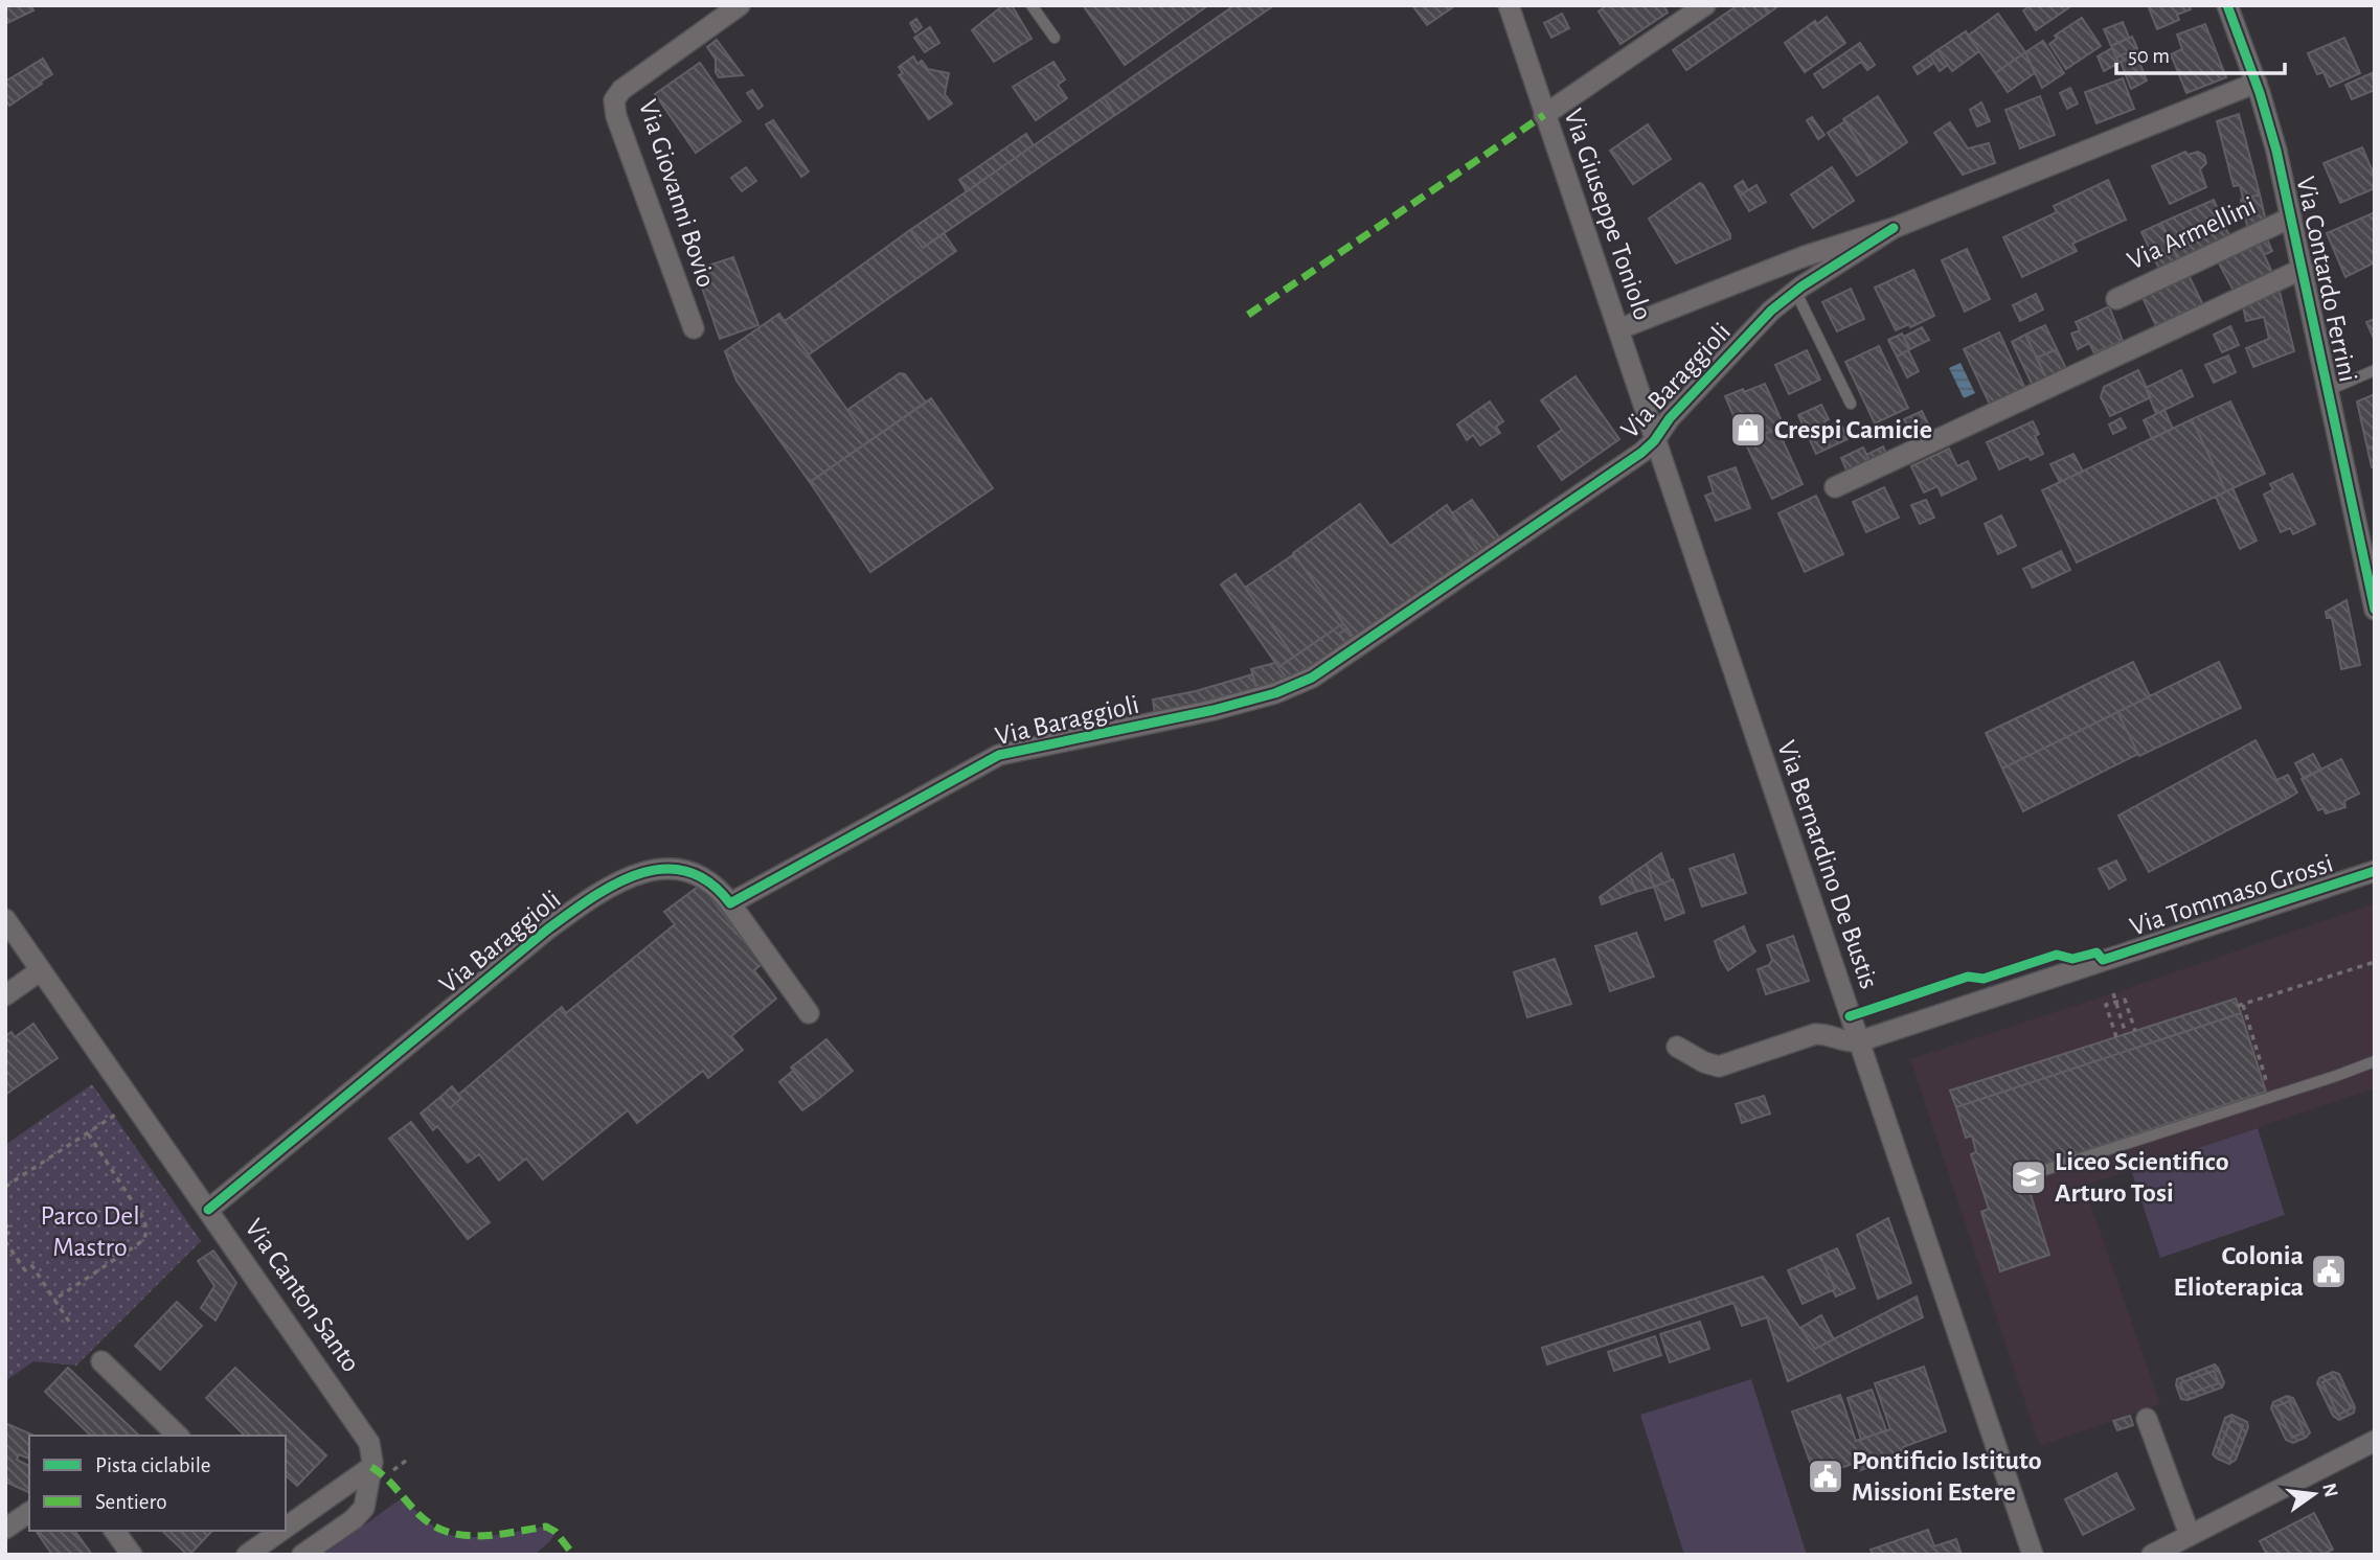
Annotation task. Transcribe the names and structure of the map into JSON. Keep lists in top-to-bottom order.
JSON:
{
  "streets": {
    "street": [
      "Via Giovanni Bovio",
      "Via Giuseppe Toniolo",
      "Via Armellini",
      "Via Contardo Ferrini",
      "Via Baraggioli",
      "Via Bernardino De Bustis",
      "Via Tommaso Grossi",
      "Via Canton Santo"
    ]
  },
  "crossings": [
    ["Via Giuseppe Toniolo", "Via Baraggioli"],
    ["Via Giuseppe Toniolo", "Via Bernardino De Bustis"],
    ["Via Armellini", "Via Contardo Ferrini"],
    ["Via Contardo Ferrini", "Via Baraggioli"],
    ["Via Baraggioli", "Via Bernardino De Bustis"],
    ["Via Baraggioli", "Via Canton Santo"],
    ["Via Bernardino De Bustis", "Via Tommaso Grossi"]
  ],
  "parks": ["Parco Del Mastro"],
  "places": {
    "shop": ["Crespi Camicie"],
    "school or university": ["Liceo Scientifico Arturo Tosi"],
    "public building": ["Colonia Elioterapica", "Pontificio Istituto Missioni Estere"]
  },
  "legend": ["Pista ciclabile", "Sentiero"],
  "scale_bar": "50 m",
  "north": "right"
}
